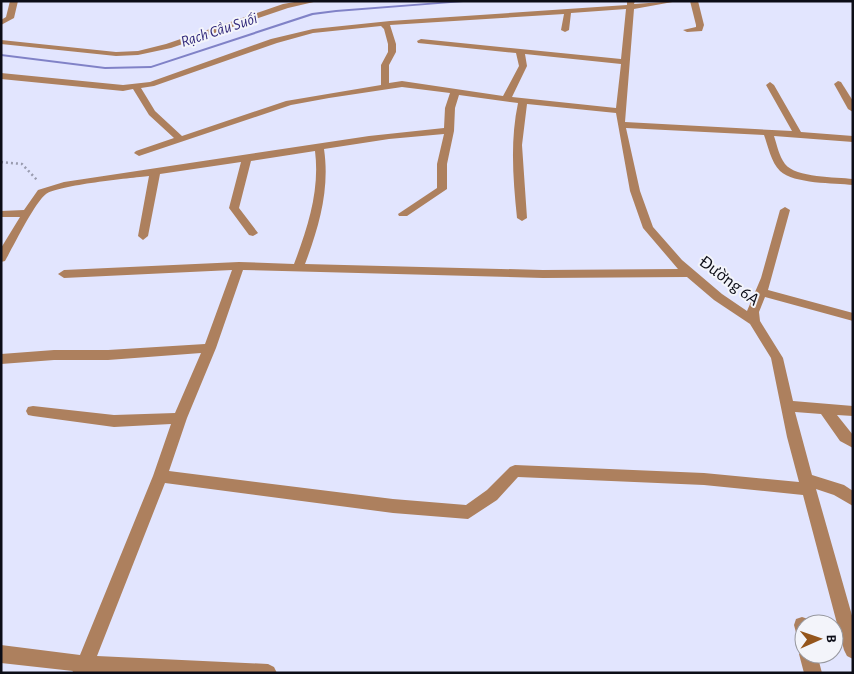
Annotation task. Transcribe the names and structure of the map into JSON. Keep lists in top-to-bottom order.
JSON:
{
  "streets": {
    "street": ["Đường 6A"]
  },
  "water": ["Rạch Cầu Suối"],
  "north": "right"
}
